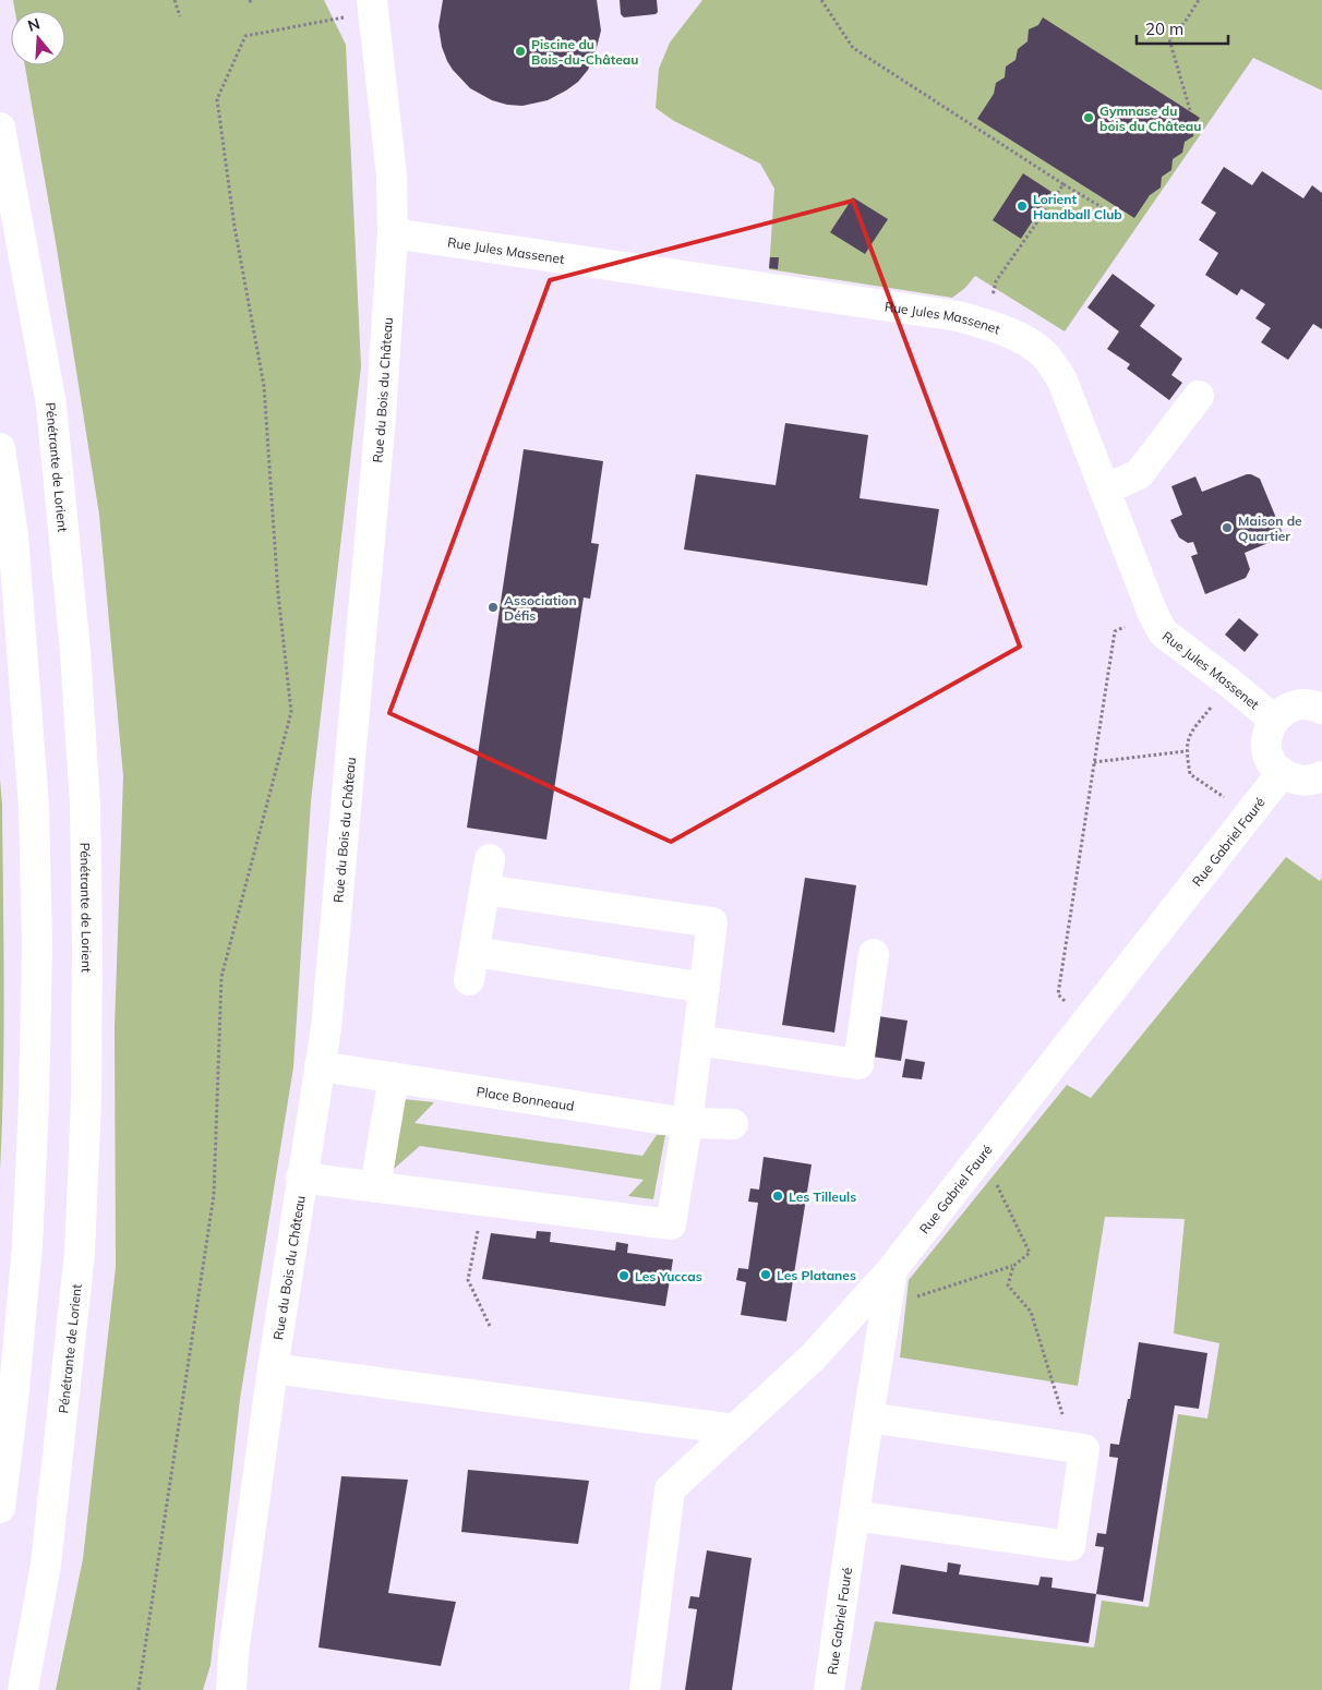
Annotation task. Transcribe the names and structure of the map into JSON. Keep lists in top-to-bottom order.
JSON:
{
  "streets": {
    "main road": [
      "Rue Jules Massenet",
      "Rue du Bois du Château",
      "Pénétrante de Lorient",
      "Rue Gabriel Fauré",
      "Place Bonneaud"
    ]
  },
  "crossings": [
    ["Rue Jules Massenet", "Rue du Bois du Château"],
    ["Rue du Bois du Château", "Place Bonneaud"]
  ],
  "places": [
    "Piscine du Bois-du-Château",
    "Gymnase du bois du Château",
    "Lorient Handball Club",
    "Maison de Quartier",
    "Association Défis",
    "Les Tilleuls",
    "Les Platanes",
    "Les Yuccas"
  ],
  "scale_bar": "20 m",
  "north": "top"
}
